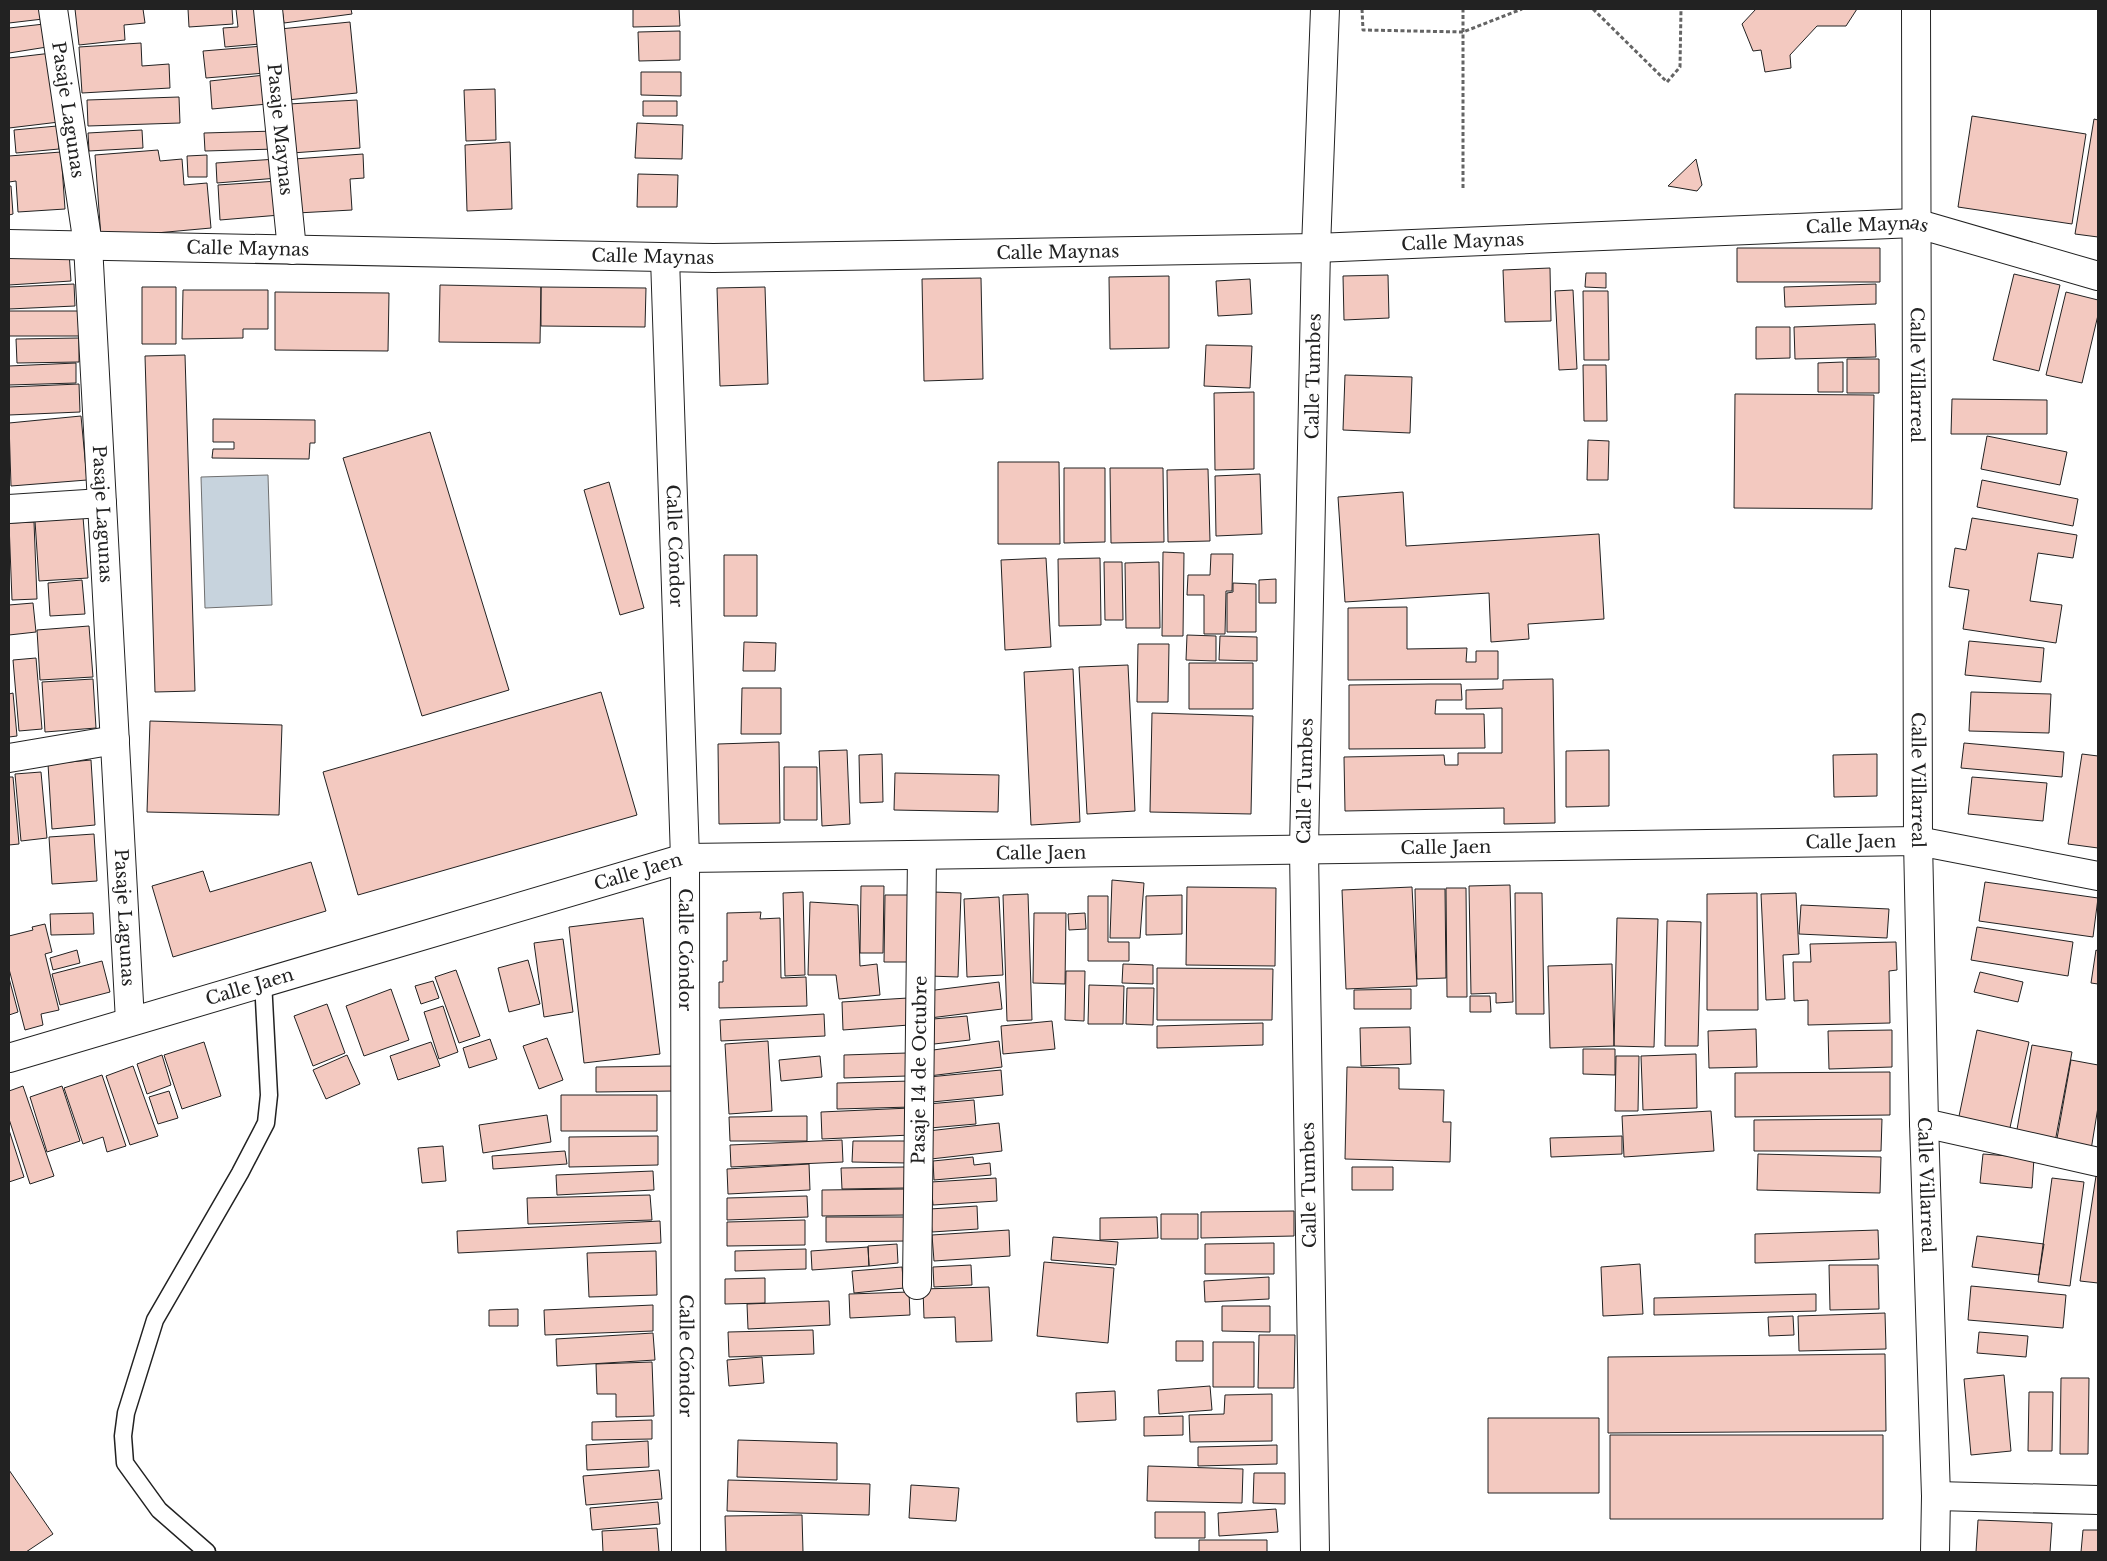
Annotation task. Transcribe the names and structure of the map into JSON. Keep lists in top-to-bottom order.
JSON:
{
  "streets": {
    "street": [
      "Pasaje Lagunas",
      "Pasaje Maynas",
      "Calle Maynas",
      "Calle Tumbes",
      "Calle Villarreal",
      "Calle Cóndor",
      "Calle Jaen",
      "Pasaje 14 de Octubre"
    ]
  },
  "crossings": [
    ["Pasaje Lagunas", "Calle Maynas"],
    ["Pasaje Lagunas", "Calle Jaen"],
    ["Pasaje Maynas", "Calle Maynas"],
    ["Calle Maynas", "Calle Tumbes"],
    ["Calle Maynas", "Calle Villarreal"],
    ["Calle Maynas", "Calle Cóndor"],
    ["Calle Tumbes", "Calle Jaen"],
    ["Calle Villarreal", "Calle Jaen"],
    ["Calle Cóndor", "Calle Jaen"],
    ["Calle Jaen", "Pasaje 14 de Octubre"]
  ]
}
